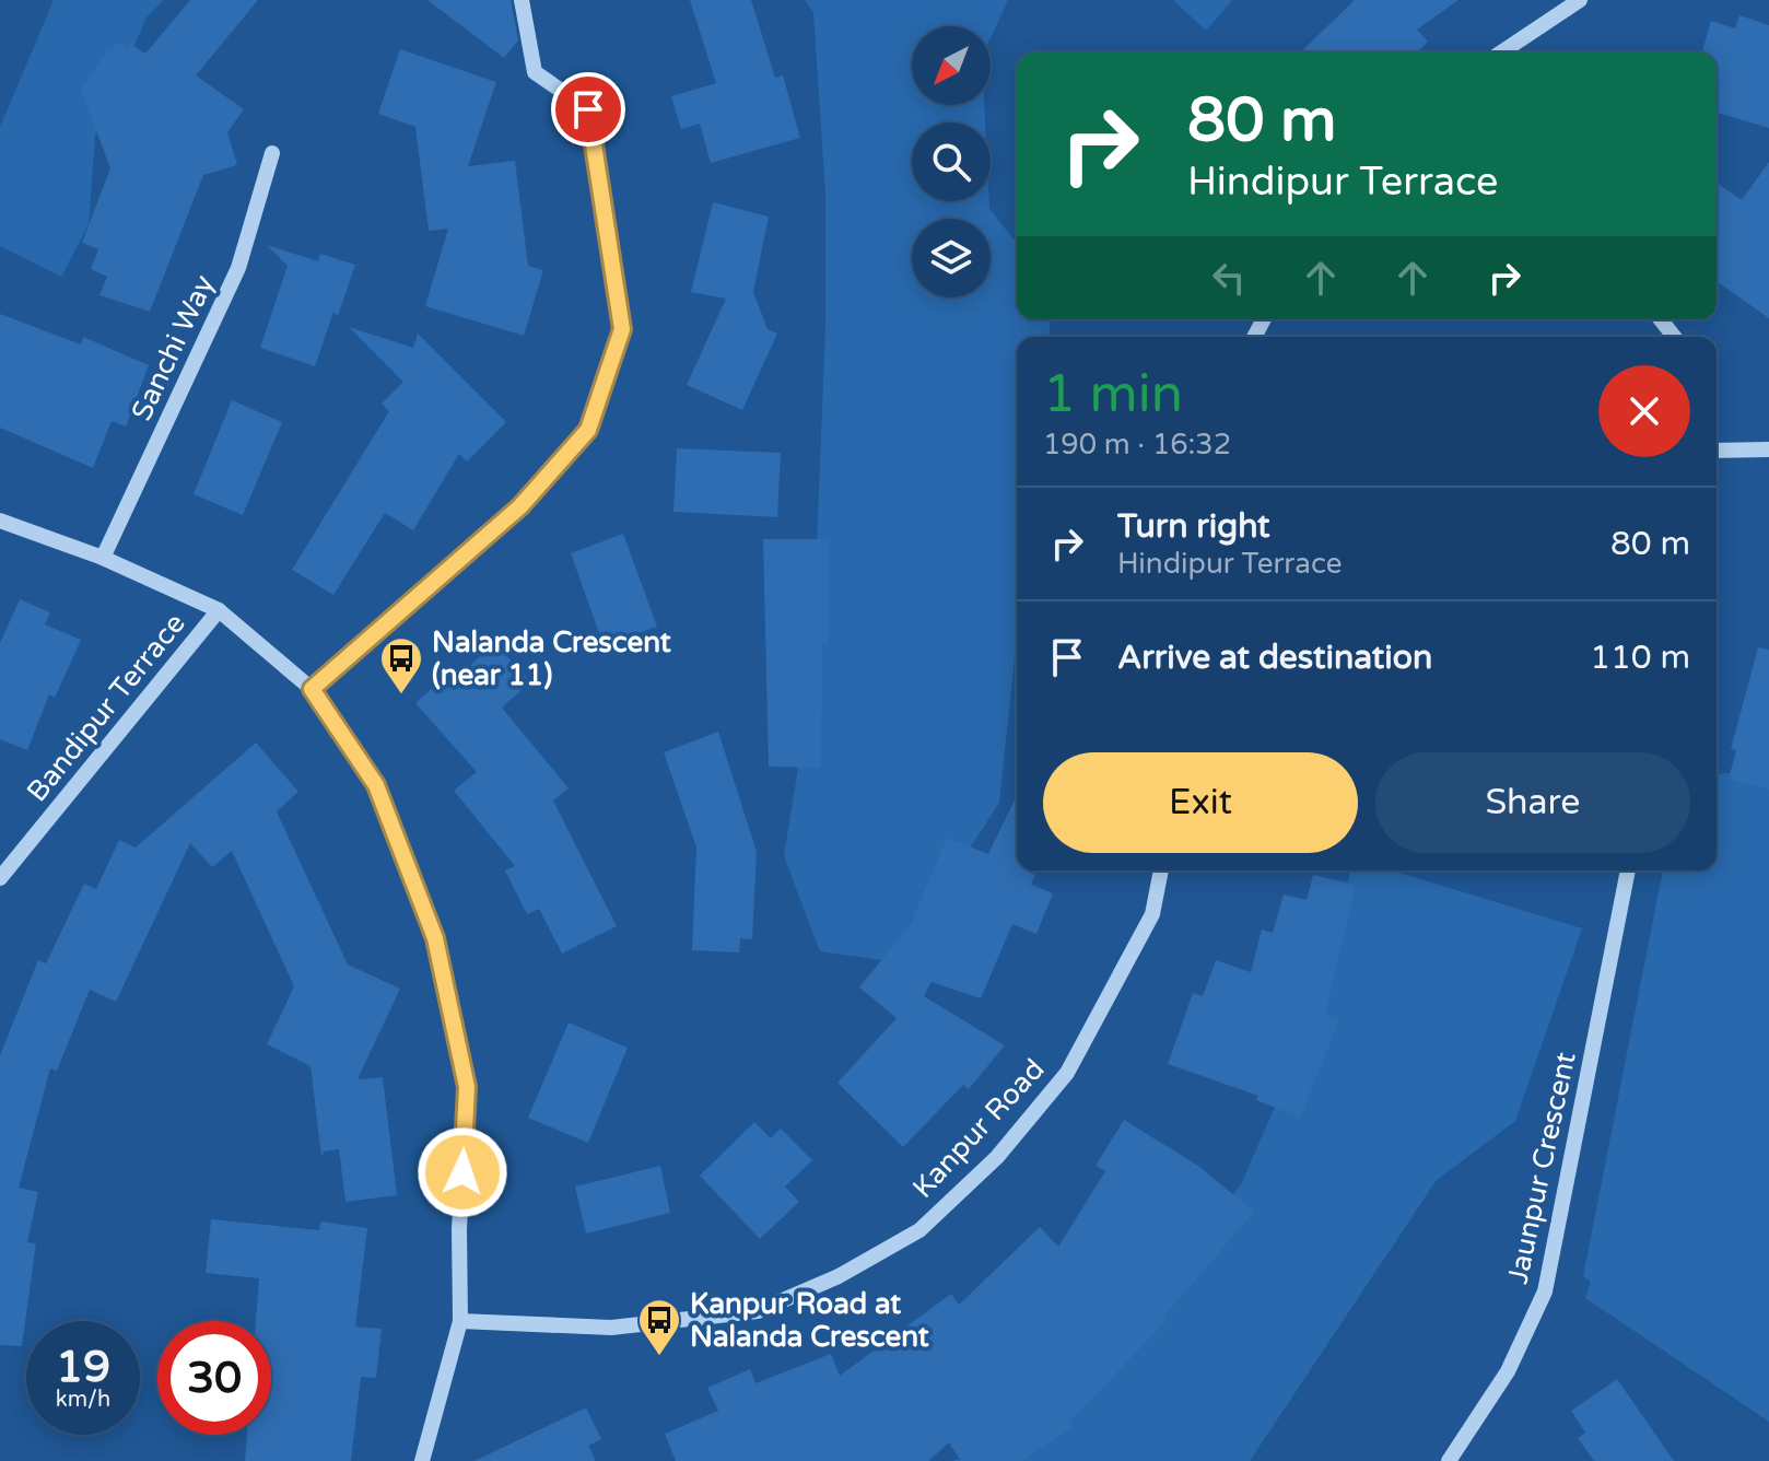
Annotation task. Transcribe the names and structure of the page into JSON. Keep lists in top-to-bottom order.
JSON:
{
  "streets": {
    "street": [
      "Sanchi Way",
      "Bandipur Terrace",
      "Kanpur Road",
      "Jaunpur Crescent"
    ]
  },
  "places": {
    "bus stop": ["Nalanda Crescent (near 11)", "Kanpur Road at Nalanda Crescent"]
  },
  "north": "bottom left",
  "page": {
    "turn": ["80 m", "Hindipur Terrace"],
    "heading": ["1 min", "190 m · 16:32"],
    "list": [
      {
        "name": "Turn right",
        "note": "Hindipur Terrace",
        "value": "80 m"
      },
      {
        "name": "Arrive at destination",
        "value": "110 m"
      }
    ],
    "buttons": ["Exit", "Share"],
    "speed": "19 km/h",
    "limit": "30"
  }
}
